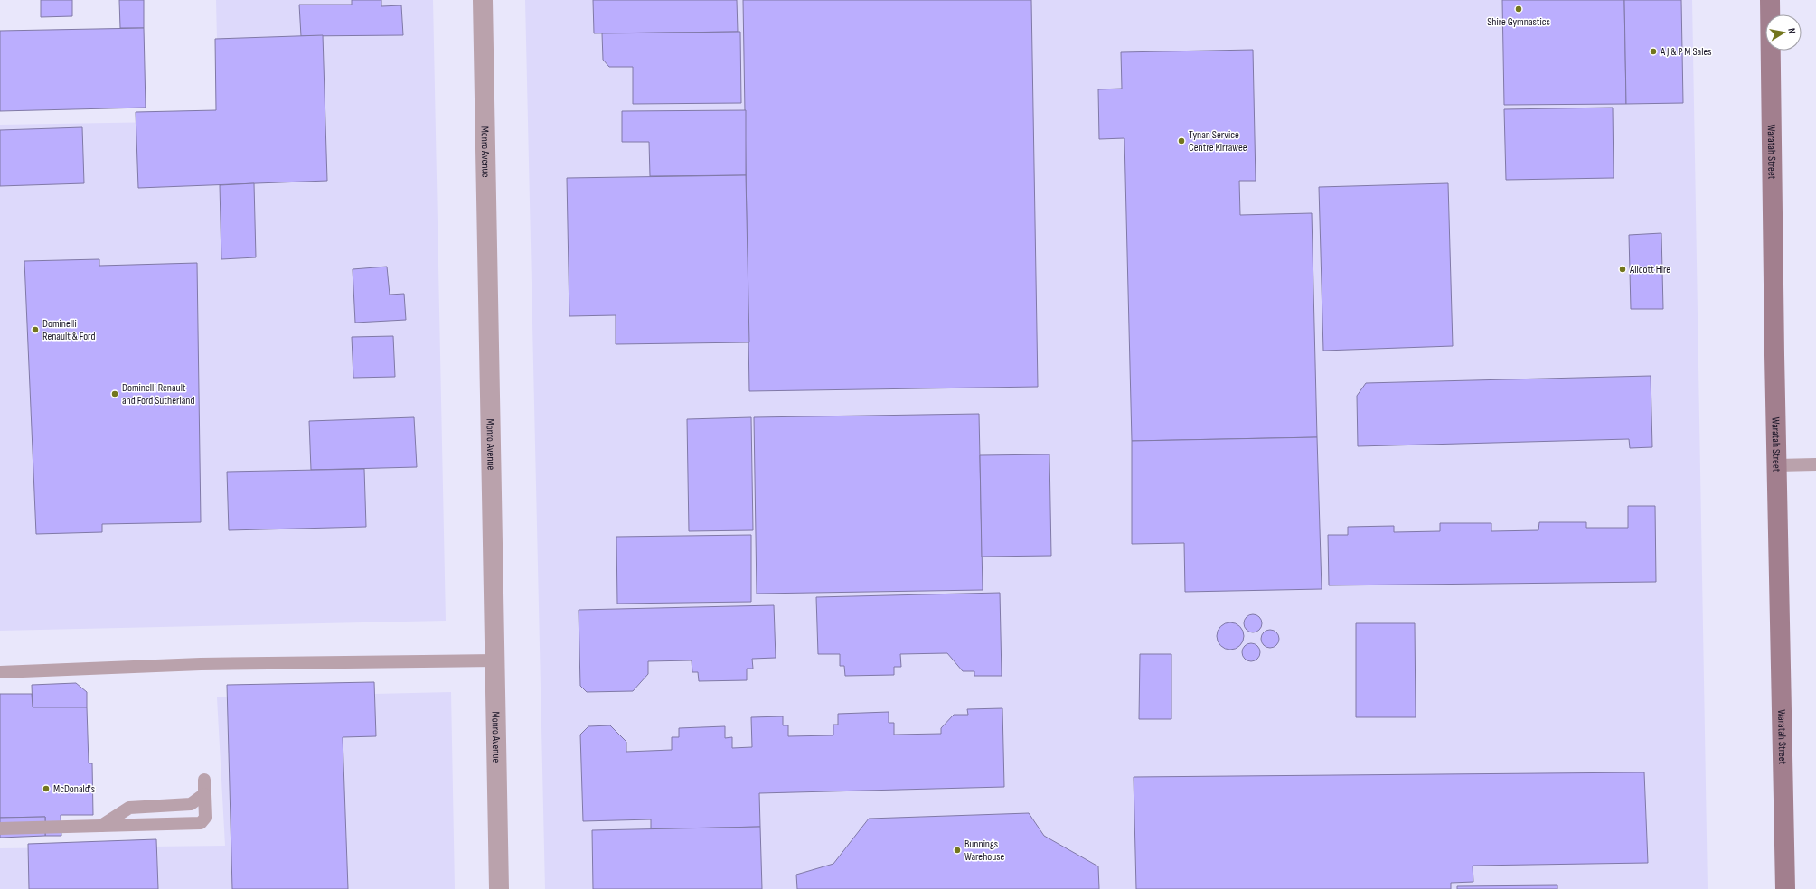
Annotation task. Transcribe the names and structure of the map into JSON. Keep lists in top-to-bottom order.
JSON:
{
  "streets": {
    "street": ["Monro Avenue", "Waratah Street"]
  },
  "places": [
    "Shire Gymnastics",
    "A J & P M Sales",
    "Tynan Service Centre Kirrawee",
    "Allcott Hire",
    "Dominelli Renault & Ford",
    "Dominelli Renault and Ford Sutherland",
    "McDonald's",
    "Bunnings Warehouse"
  ],
  "north": "right"
}
